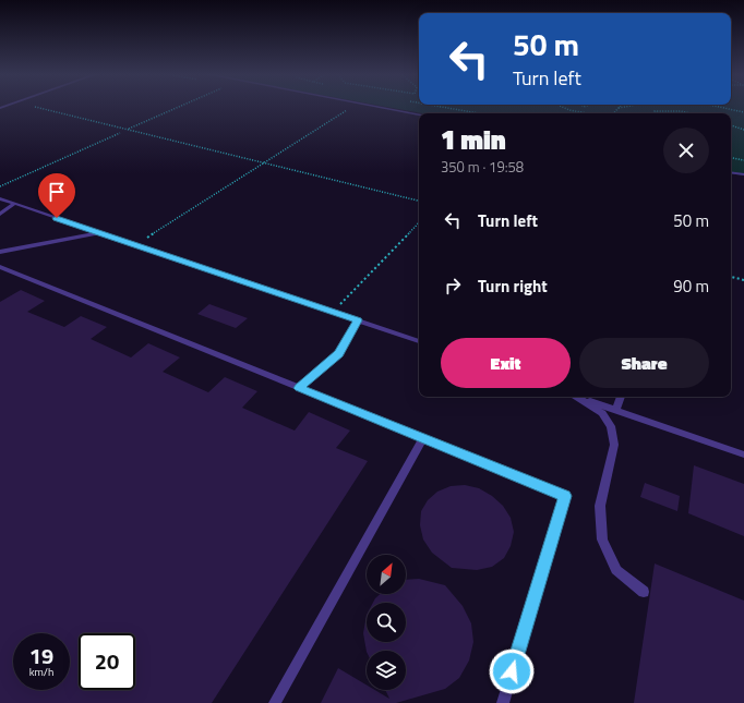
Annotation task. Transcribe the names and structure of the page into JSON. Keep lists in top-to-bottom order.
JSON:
{
  "north": "top right",
  "page": {
    "turn": ["50 m", "Turn left"],
    "heading": ["1 min", "350 m · 19:58"],
    "list": [
      {
        "name": "Turn left",
        "value": "50 m"
      },
      {
        "name": "Turn right",
        "value": "90 m"
      }
    ],
    "buttons": ["Exit", "Share"],
    "speed": "19 km/h",
    "limit": "20"
  }
}
